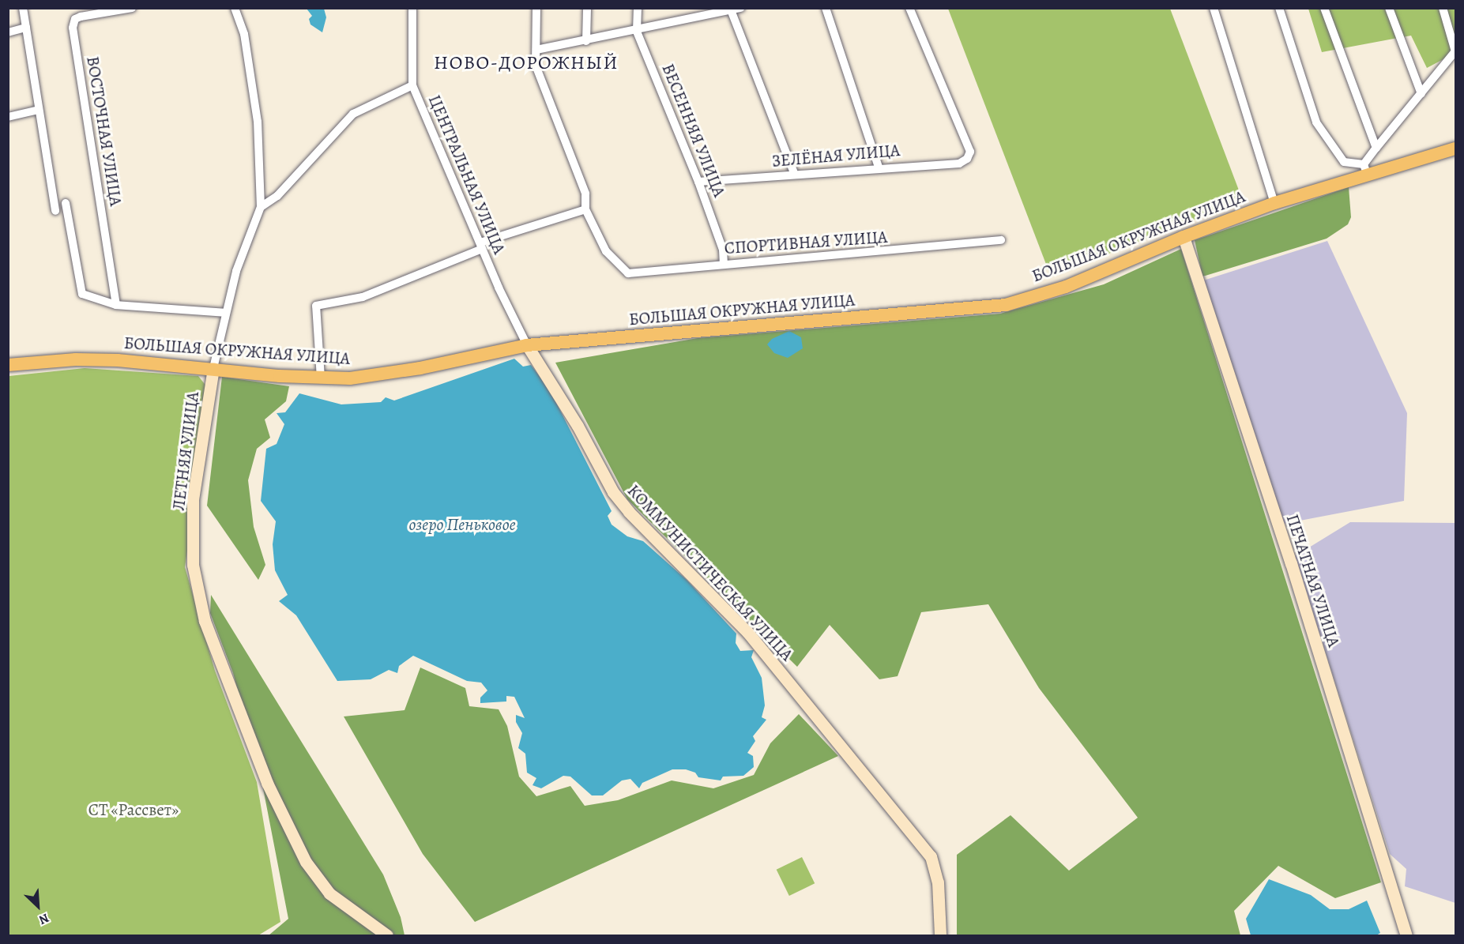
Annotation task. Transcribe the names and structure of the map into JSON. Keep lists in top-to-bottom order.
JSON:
{
  "streets": {
    "main road": ["БОЛЬШАЯ ОКРУЖНАЯ УЛИЦА"],
    "street": [
      "ВЕСЕННЯЯ УЛИЦА",
      "ВОСТОЧНАЯ УЛИЦА",
      "ЗЕЛЁНАЯ УЛИЦА",
      "ЦЕНТРАЛЬНАЯ УЛИЦА",
      "СПОРТИВНАЯ УЛИЦА",
      "ЛЕТНЯЯ УЛИЦА",
      "КОММУНИСТИЧЕСКАЯ УЛИЦА",
      "ПЕЧАТНАЯ УЛИЦА"
    ]
  },
  "crossings": [
    ["ВЕСЕННЯЯ УЛИЦА", "ЗЕЛЁНАЯ УЛИЦА"],
    ["ВЕСЕННЯЯ УЛИЦА", "СПОРТИВНАЯ УЛИЦА"],
    ["ЦЕНТРАЛЬНАЯ УЛИЦА", "БОЛЬШАЯ ОКРУЖНАЯ УЛИЦА"],
    ["ЦЕНТРАЛЬНАЯ УЛИЦА", "КОММУНИСТИЧЕСКАЯ УЛИЦА"],
    ["БОЛЬШАЯ ОКРУЖНАЯ УЛИЦА", "ЛЕТНЯЯ УЛИЦА"],
    ["БОЛЬШАЯ ОКРУЖНАЯ УЛИЦА", "КОММУНИСТИЧЕСКАЯ УЛИЦА"],
    ["БОЛЬШАЯ ОКРУЖНАЯ УЛИЦА", "ПЕЧАТНАЯ УЛИЦА"]
  ],
  "districts": ["НОВО-ДОРОЖНЫЙ"],
  "water": ["озеро Пеньковое"],
  "parks": ["СТ «Рассвет»"],
  "north": "bottom right"
}
